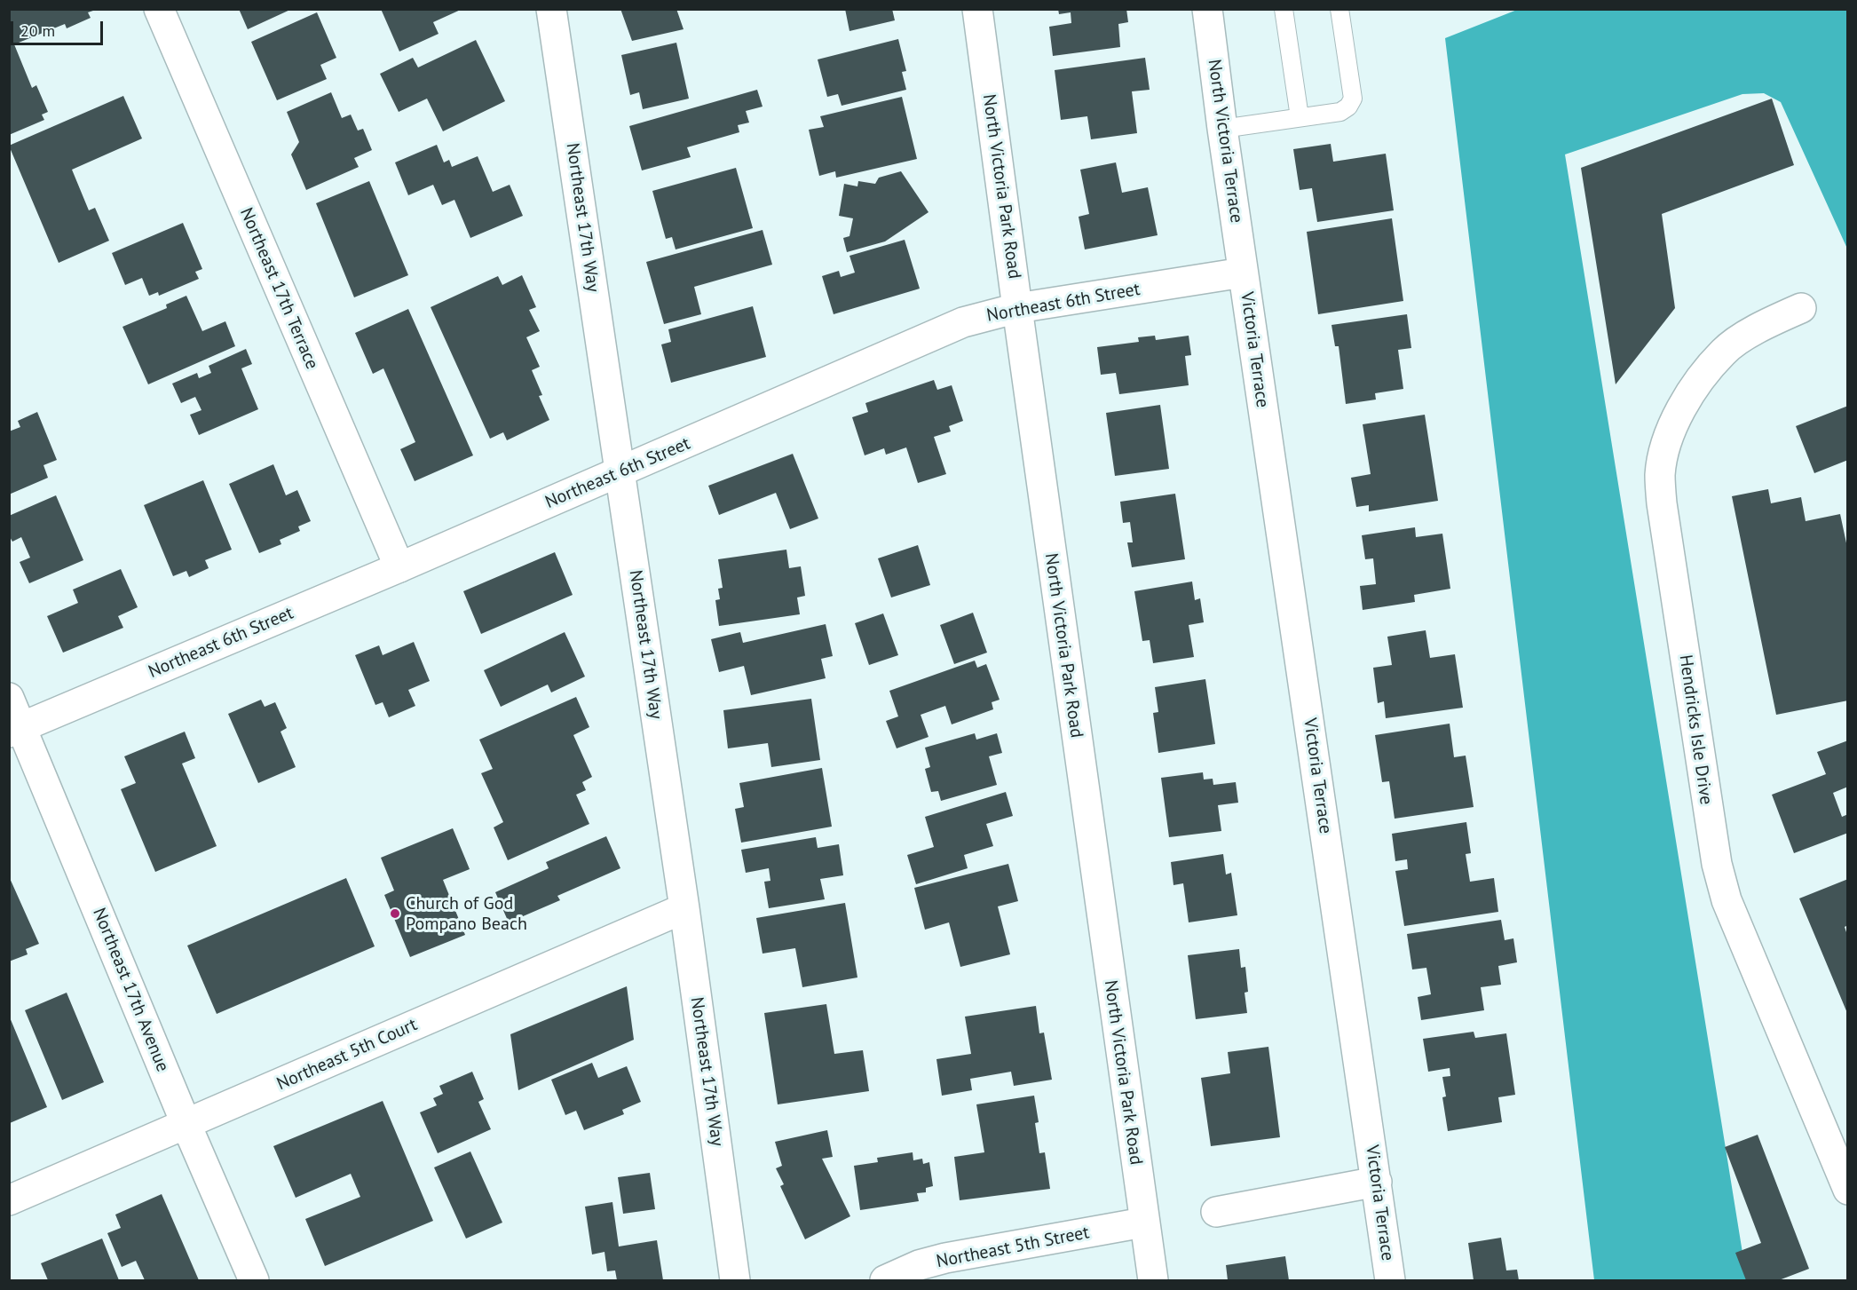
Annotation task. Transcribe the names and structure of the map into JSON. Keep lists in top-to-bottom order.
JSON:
{
  "streets": {
    "street": [
      "North Victoria Terrace",
      "North Victoria Park Road",
      "Northeast 17th Way",
      "Northeast 17th Terrace",
      "Northeast 6th Street",
      "Victoria Terrace",
      "Hendricks Isle Drive",
      "Northeast 17th Avenue",
      "Northeast 5th Court",
      "Northeast 5th Street"
    ]
  },
  "crossings": [
    ["North Victoria Terrace", "Northeast 6th Street"],
    ["North Victoria Terrace", "Victoria Terrace"],
    ["North Victoria Park Road", "Northeast 6th Street"],
    ["North Victoria Park Road", "Northeast 5th Street"],
    ["Northeast 17th Way", "Northeast 6th Street"],
    ["Northeast 17th Way", "Northeast 5th Court"],
    ["Northeast 17th Terrace", "Northeast 6th Street"],
    ["Northeast 6th Street", "Victoria Terrace"],
    ["Northeast 6th Street", "Northeast 17th Avenue"],
    ["Northeast 17th Avenue", "Northeast 5th Court"]
  ],
  "places": ["Church of God Pompano Beach"],
  "scale_bar": "20 m"
}
